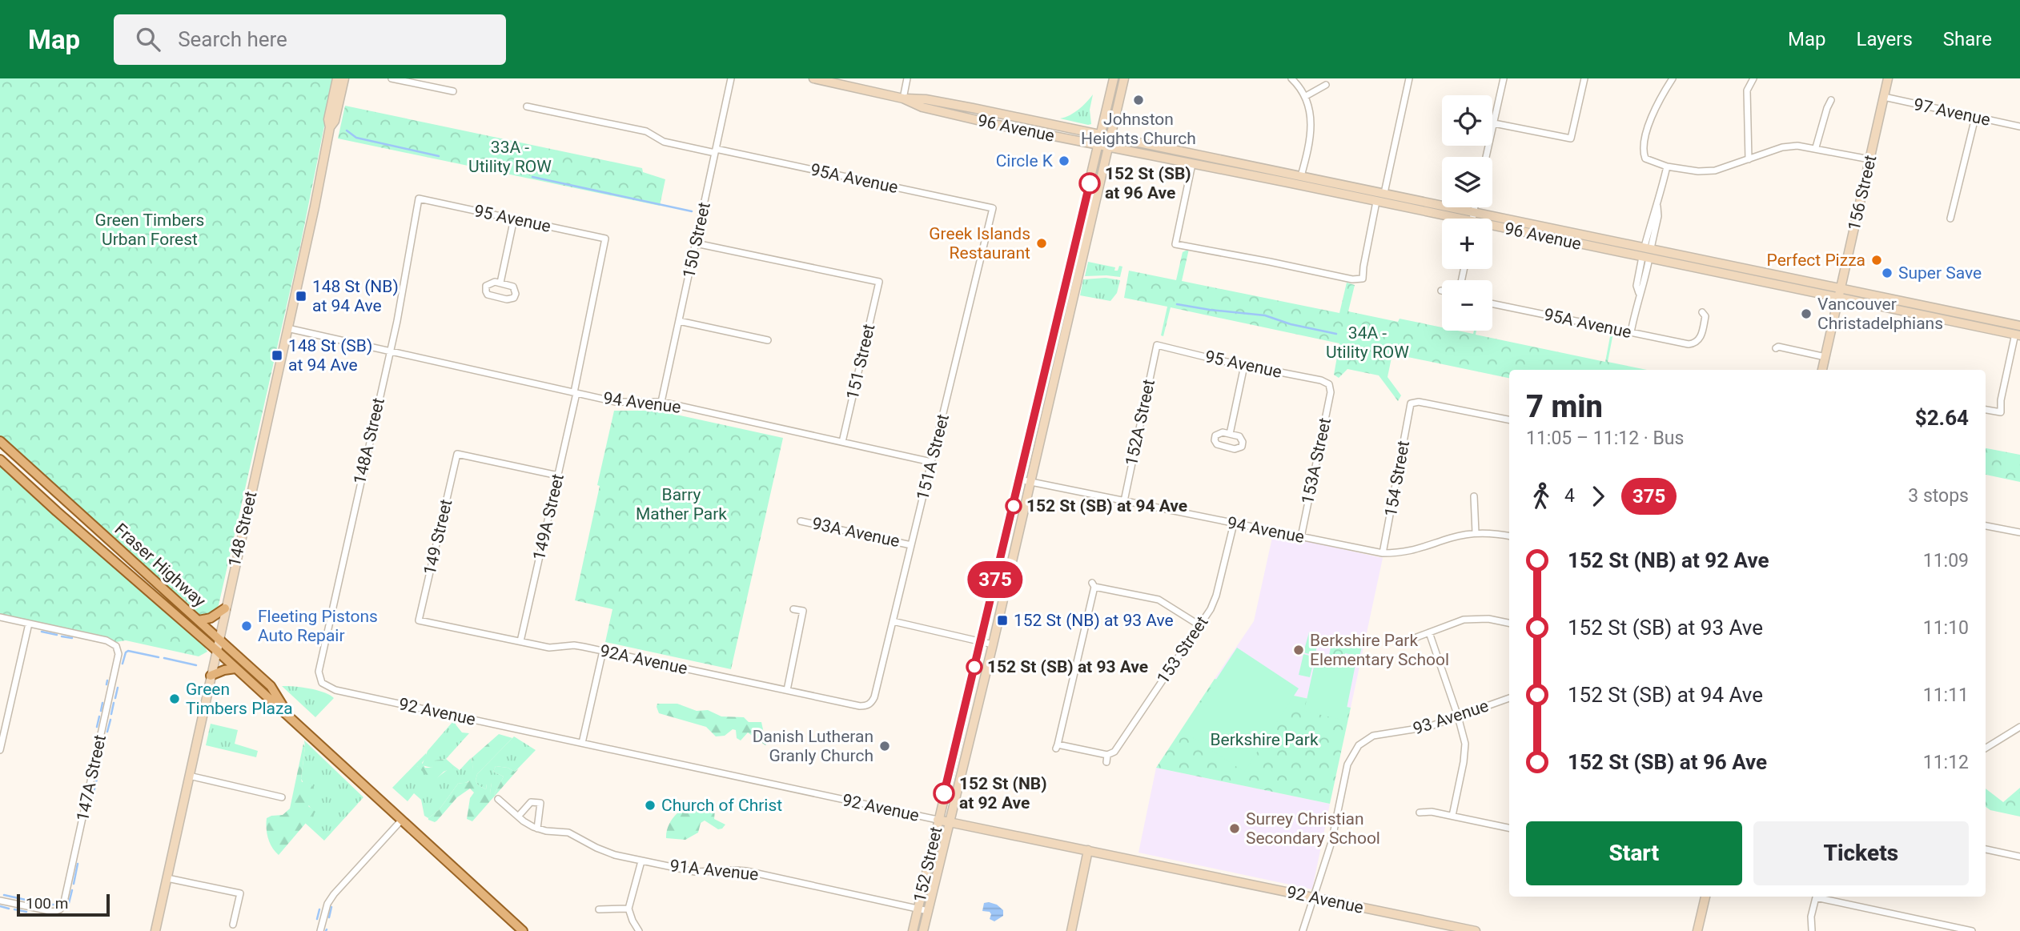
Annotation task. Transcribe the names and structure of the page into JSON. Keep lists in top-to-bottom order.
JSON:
{
  "streets": {
    "main road": [
      "96 Avenue",
      "156 Street",
      "148 Street",
      "Fraser Highway",
      "92 Avenue",
      "152 Street"
    ],
    "street": [
      "97 Avenue",
      "95A Avenue",
      "95 Avenue",
      "150 Street",
      "151 Street",
      "94 Avenue",
      "152A Street",
      "148A Street",
      "151A Street",
      "153A Street",
      "154 Street",
      "149A Street",
      "93A Avenue",
      "149 Street",
      "153 Street",
      "92A Avenue",
      "93 Avenue",
      "147A Street",
      "91A Avenue"
    ]
  },
  "crossings": [
    ["97 Avenue", "156 Street"],
    ["96 Avenue", "156 Street"],
    ["96 Avenue", "152 Street"],
    ["95A Avenue", "150 Street"],
    ["95A Avenue", "151A Street"],
    ["95 Avenue", "152A Street"],
    ["95 Avenue", "148A Street"],
    ["95 Avenue", "153A Street"],
    ["95 Avenue", "149A Street"],
    ["150 Street", "151 Street"],
    ["150 Street", "94 Avenue"],
    ["151 Street", "94 Avenue"],
    ["94 Avenue", "152A Street"],
    ["94 Avenue", "148A Street"],
    ["94 Avenue", "151A Street"],
    ["94 Avenue", "153A Street"],
    ["94 Avenue", "154 Street"],
    ["94 Avenue", "149A Street"],
    ["94 Avenue", "148 Street"],
    ["94 Avenue", "153 Street"],
    ["94 Avenue", "152 Street"],
    ["148A Street", "92 Avenue"],
    ["151A Street", "93A Avenue"],
    ["151A Street", "92A Avenue"],
    ["149A Street", "149 Street"],
    ["149A Street", "92A Avenue"],
    ["148 Street", "Fraser Highway"],
    ["149 Street", "92A Avenue"],
    ["92 Avenue", "93 Avenue"],
    ["92 Avenue", "152 Street"],
    ["152 Street", "91A Avenue"]
  ],
  "parks": [
    "33A - Utility ROW",
    "Green Timbers Urban Forest",
    "34A - Utility ROW",
    "Barry Mather Park",
    "Berkshire Park"
  ],
  "places": {
    "other": [
      "Johnston Heights Church",
      "Circle K",
      "152 St (SB) at 96 Ave",
      "Greek Islands Restaurant",
      "Perfect Pizza",
      "Super Save",
      "Vancouver Christadelphians",
      "152 St (SB) at 94 Ave",
      "Fleeting Pistons Auto Repair",
      "Berkshire Park Elementary School",
      "152 St (SB) at 93 Ave",
      "Green Timbers Plaza",
      "Danish Lutheran Granly Church",
      "152 St (NB) at 92 Ave",
      "Church of Christ",
      "Surrey Christian Secondary School"
    ],
    "transit": ["148 St (NB) at 94 Ave", "148 St (SB) at 94 Ave", "152 St (NB) at 93 Ave"]
  },
  "lines": ["bus line 375"],
  "scale_bar": "100 m",
  "page": {
    "header": "Map",
    "search": "Search here",
    "nav": ["Map", "Layers", "Share"],
    "on_map": "375",
    "map_buttons": ["+", "−"],
    "heading": ["7 min", "11:05 – 11:12 · Bus", "$2.64"],
    "legs": ["4", "375", "3 stops"],
    "list": [
      {
        "name": "152 St (NB) at 92 Ave",
        "value": "11:09"
      },
      {
        "name": "152 St (SB) at 93 Ave",
        "value": "11:10"
      },
      {
        "name": "152 St (SB) at 94 Ave",
        "value": "11:11"
      },
      {
        "name": "152 St (SB) at 96 Ave",
        "value": "11:12"
      }
    ],
    "buttons": ["Start", "Tickets"],
    "scale": "100 m"
  }
}
